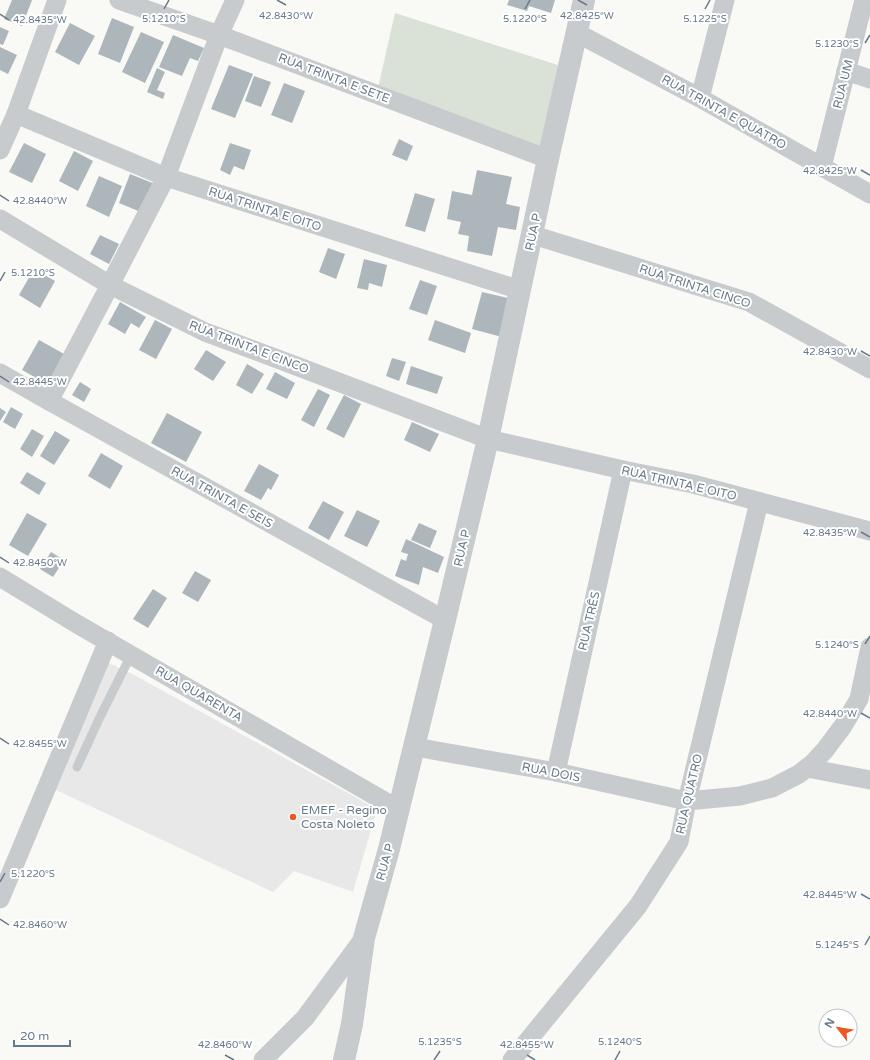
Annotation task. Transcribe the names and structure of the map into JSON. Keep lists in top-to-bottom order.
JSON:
{
  "streets": {
    "street": [
      "RUA TRINTA E SETE",
      "RUA UM",
      "RUA TRINTA E QUATRO",
      "RUA TRINTA E OITO",
      "RUA P",
      "RUA TRINTA CINCO",
      "RUA TRINTA E CINCO",
      "RUA TRINTA E SEIS",
      "RUA TRÊS",
      "RUA QUARENTA",
      "RUA DOIS",
      "RUA QUATRO"
    ]
  },
  "crossings": [
    ["RUA TRINTA E SETE", "RUA P"],
    ["RUA UM", "RUA TRINTA E QUATRO"],
    ["RUA TRINTA E QUATRO", "RUA P"],
    ["RUA TRINTA E OITO", "RUA P"],
    ["RUA TRINTA E OITO", "RUA TRINTA E CINCO"],
    ["RUA TRINTA E OITO", "RUA TRÊS"],
    ["RUA TRINTA E OITO", "RUA QUATRO"],
    ["RUA P", "RUA TRINTA CINCO"],
    ["RUA P", "RUA TRINTA E CINCO"],
    ["RUA P", "RUA TRINTA E SEIS"],
    ["RUA P", "RUA QUARENTA"],
    ["RUA P", "RUA DOIS"],
    ["RUA TRÊS", "RUA DOIS"],
    ["RUA DOIS", "RUA QUATRO"]
  ],
  "places": ["EMEF - Regino Costa Noleto"],
  "scale_bar": "20 m",
  "north": "top left",
  "coordinates": [
    "42.8430°W",
    "42.8425°W",
    "5.1210°S",
    "5.1220°S",
    "5.1225°S",
    "42.8435°W",
    "5.1230°S",
    "42.8440°W",
    "42.8445°W",
    "42.8450°W",
    "5.1240°S",
    "42.8455°W",
    "42.8460°W",
    "5.1245°S",
    "5.1235°S"
  ]
}
